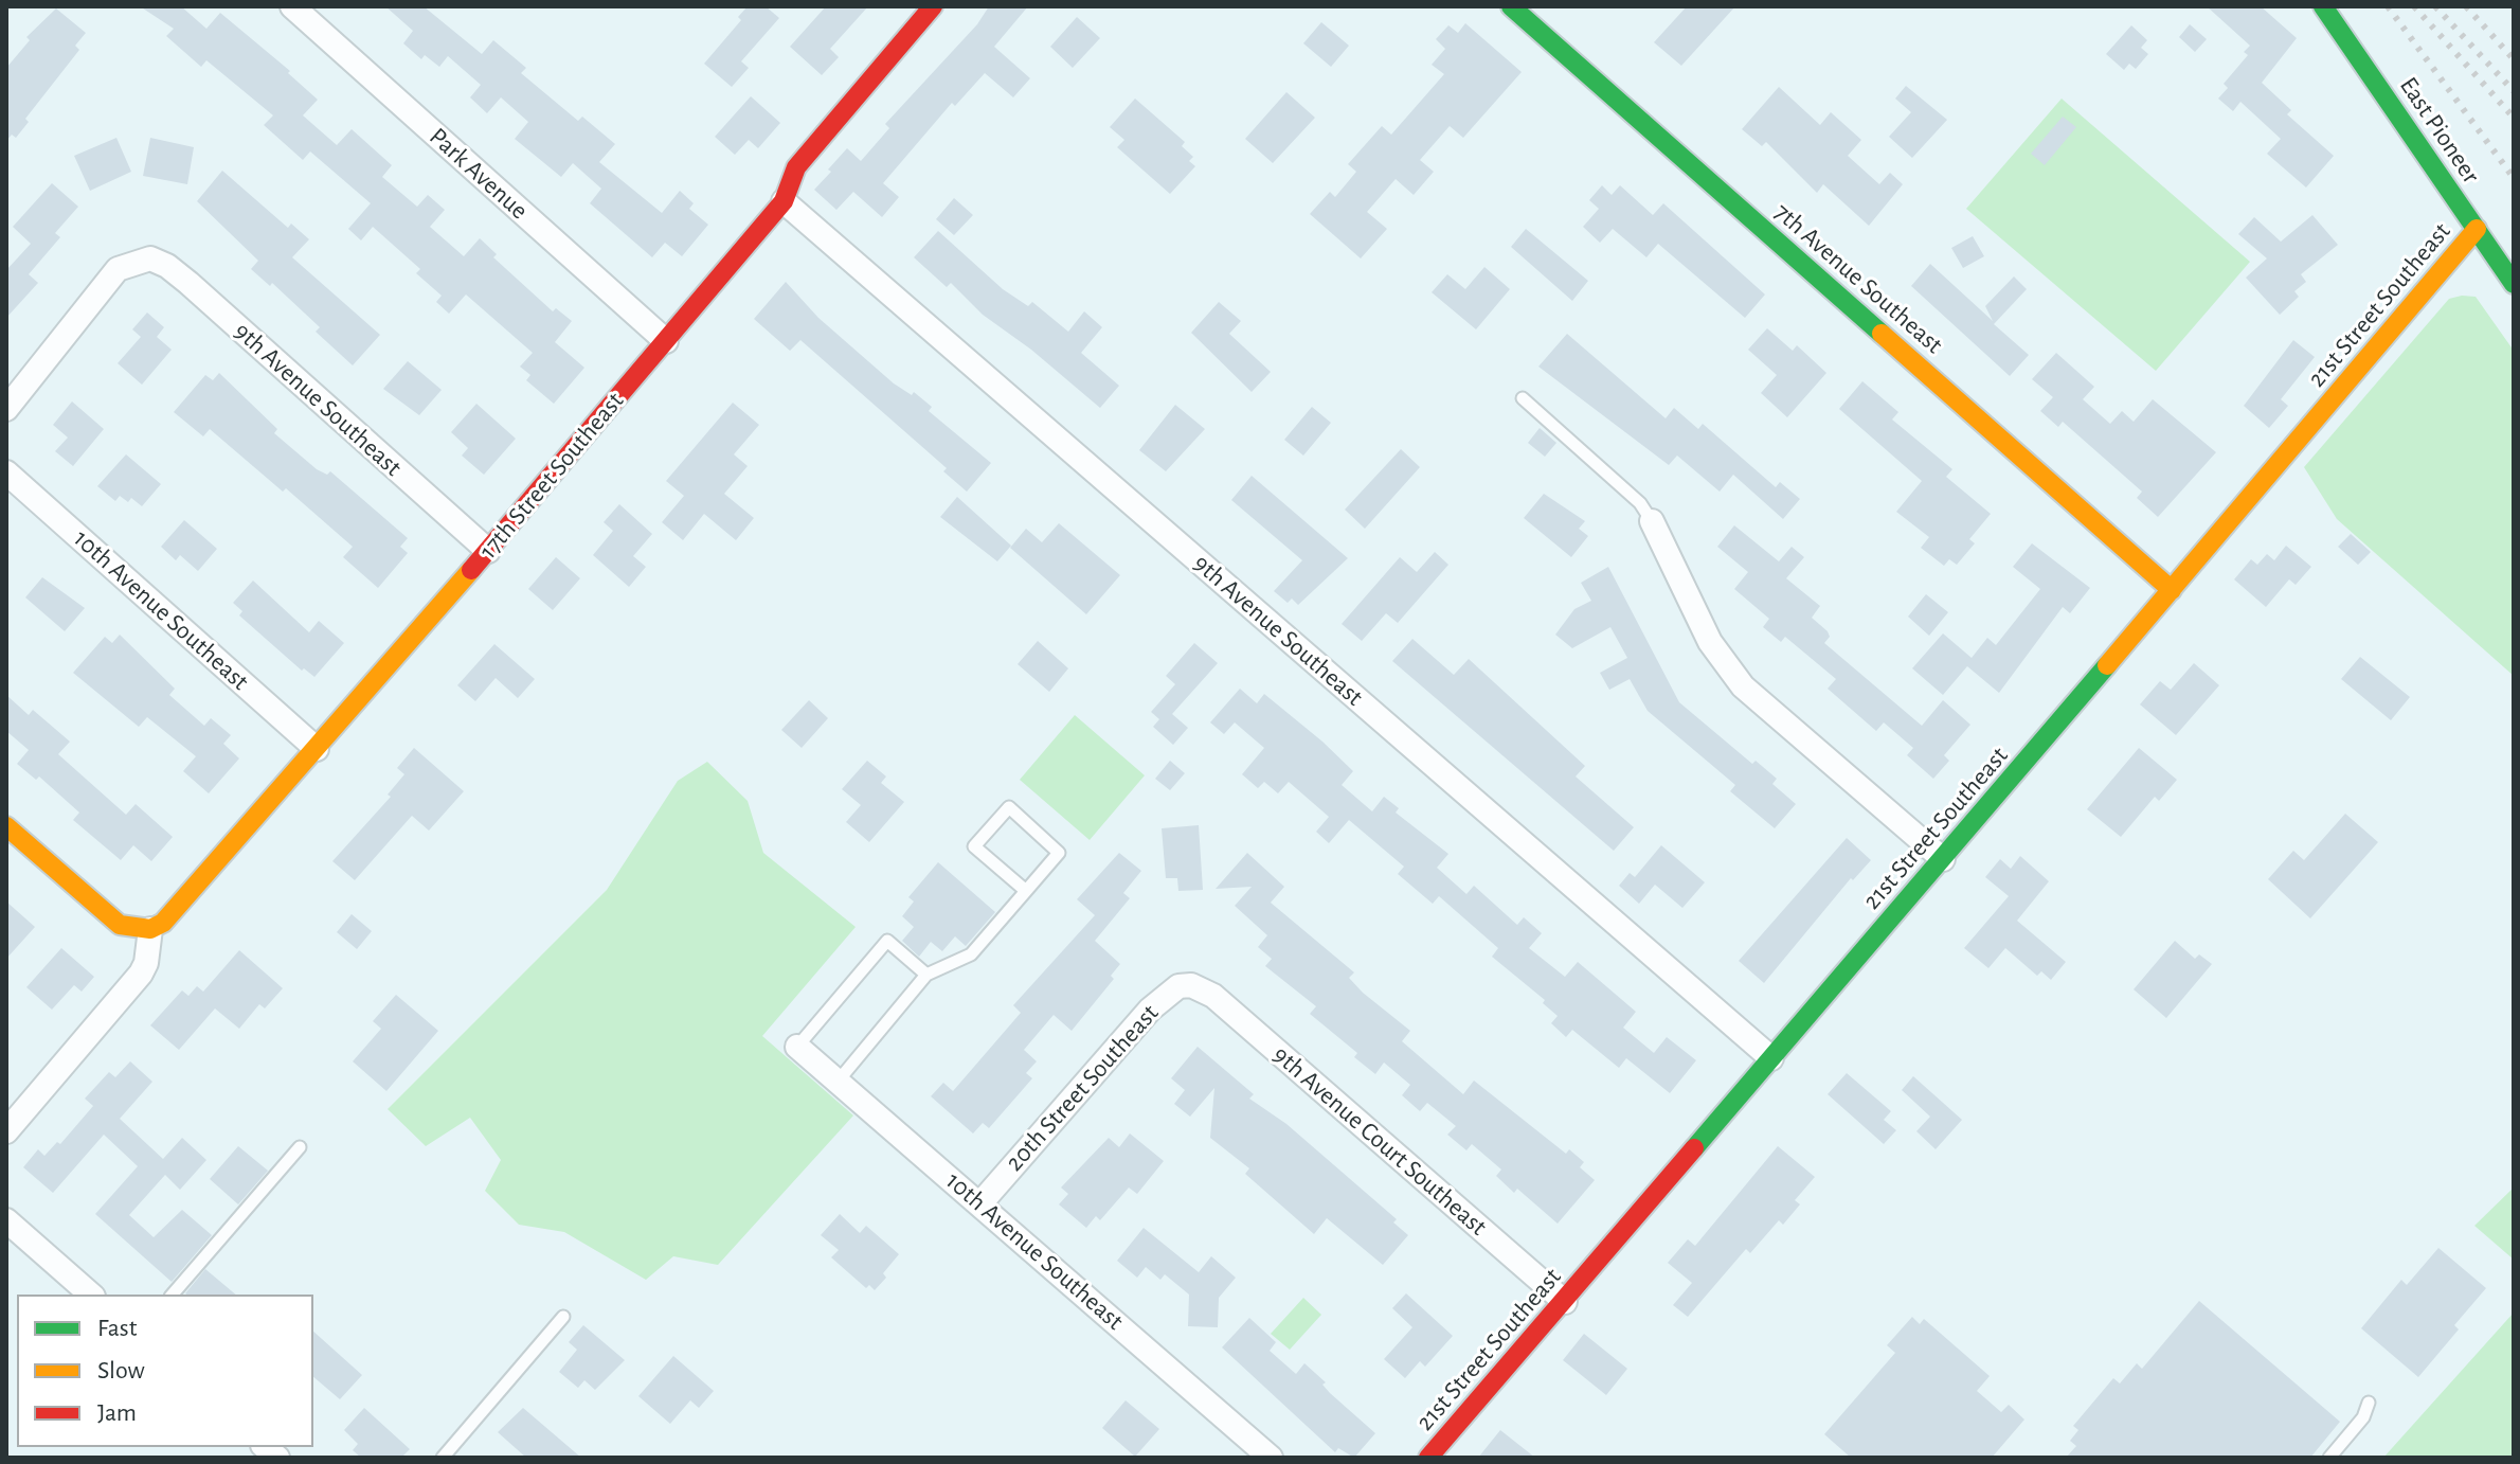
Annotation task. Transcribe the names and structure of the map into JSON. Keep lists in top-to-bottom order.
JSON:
{
  "streets": {
    "street": [
      "East Pioneer",
      "Park Avenue",
      "7th Avenue Southeast",
      "21st Street Southeast",
      "9th Avenue Southeast",
      "17th Street Southeast",
      "10th Avenue Southeast",
      "20th Street Southeast",
      "9th Avenue Court Southeast"
    ]
  },
  "crossings": [
    ["East Pioneer", "21st Street Southeast"],
    ["Park Avenue", "17th Street Southeast"],
    ["7th Avenue Southeast", "21st Street Southeast"],
    ["21st Street Southeast", "9th Avenue Southeast"],
    ["21st Street Southeast", "9th Avenue Court Southeast"],
    ["9th Avenue Southeast", "17th Street Southeast"],
    ["17th Street Southeast", "10th Avenue Southeast"],
    ["10th Avenue Southeast", "20th Street Southeast"],
    ["20th Street Southeast", "9th Avenue Court Southeast"]
  ],
  "legend": ["Fast", "Slow", "Jam"]
}
